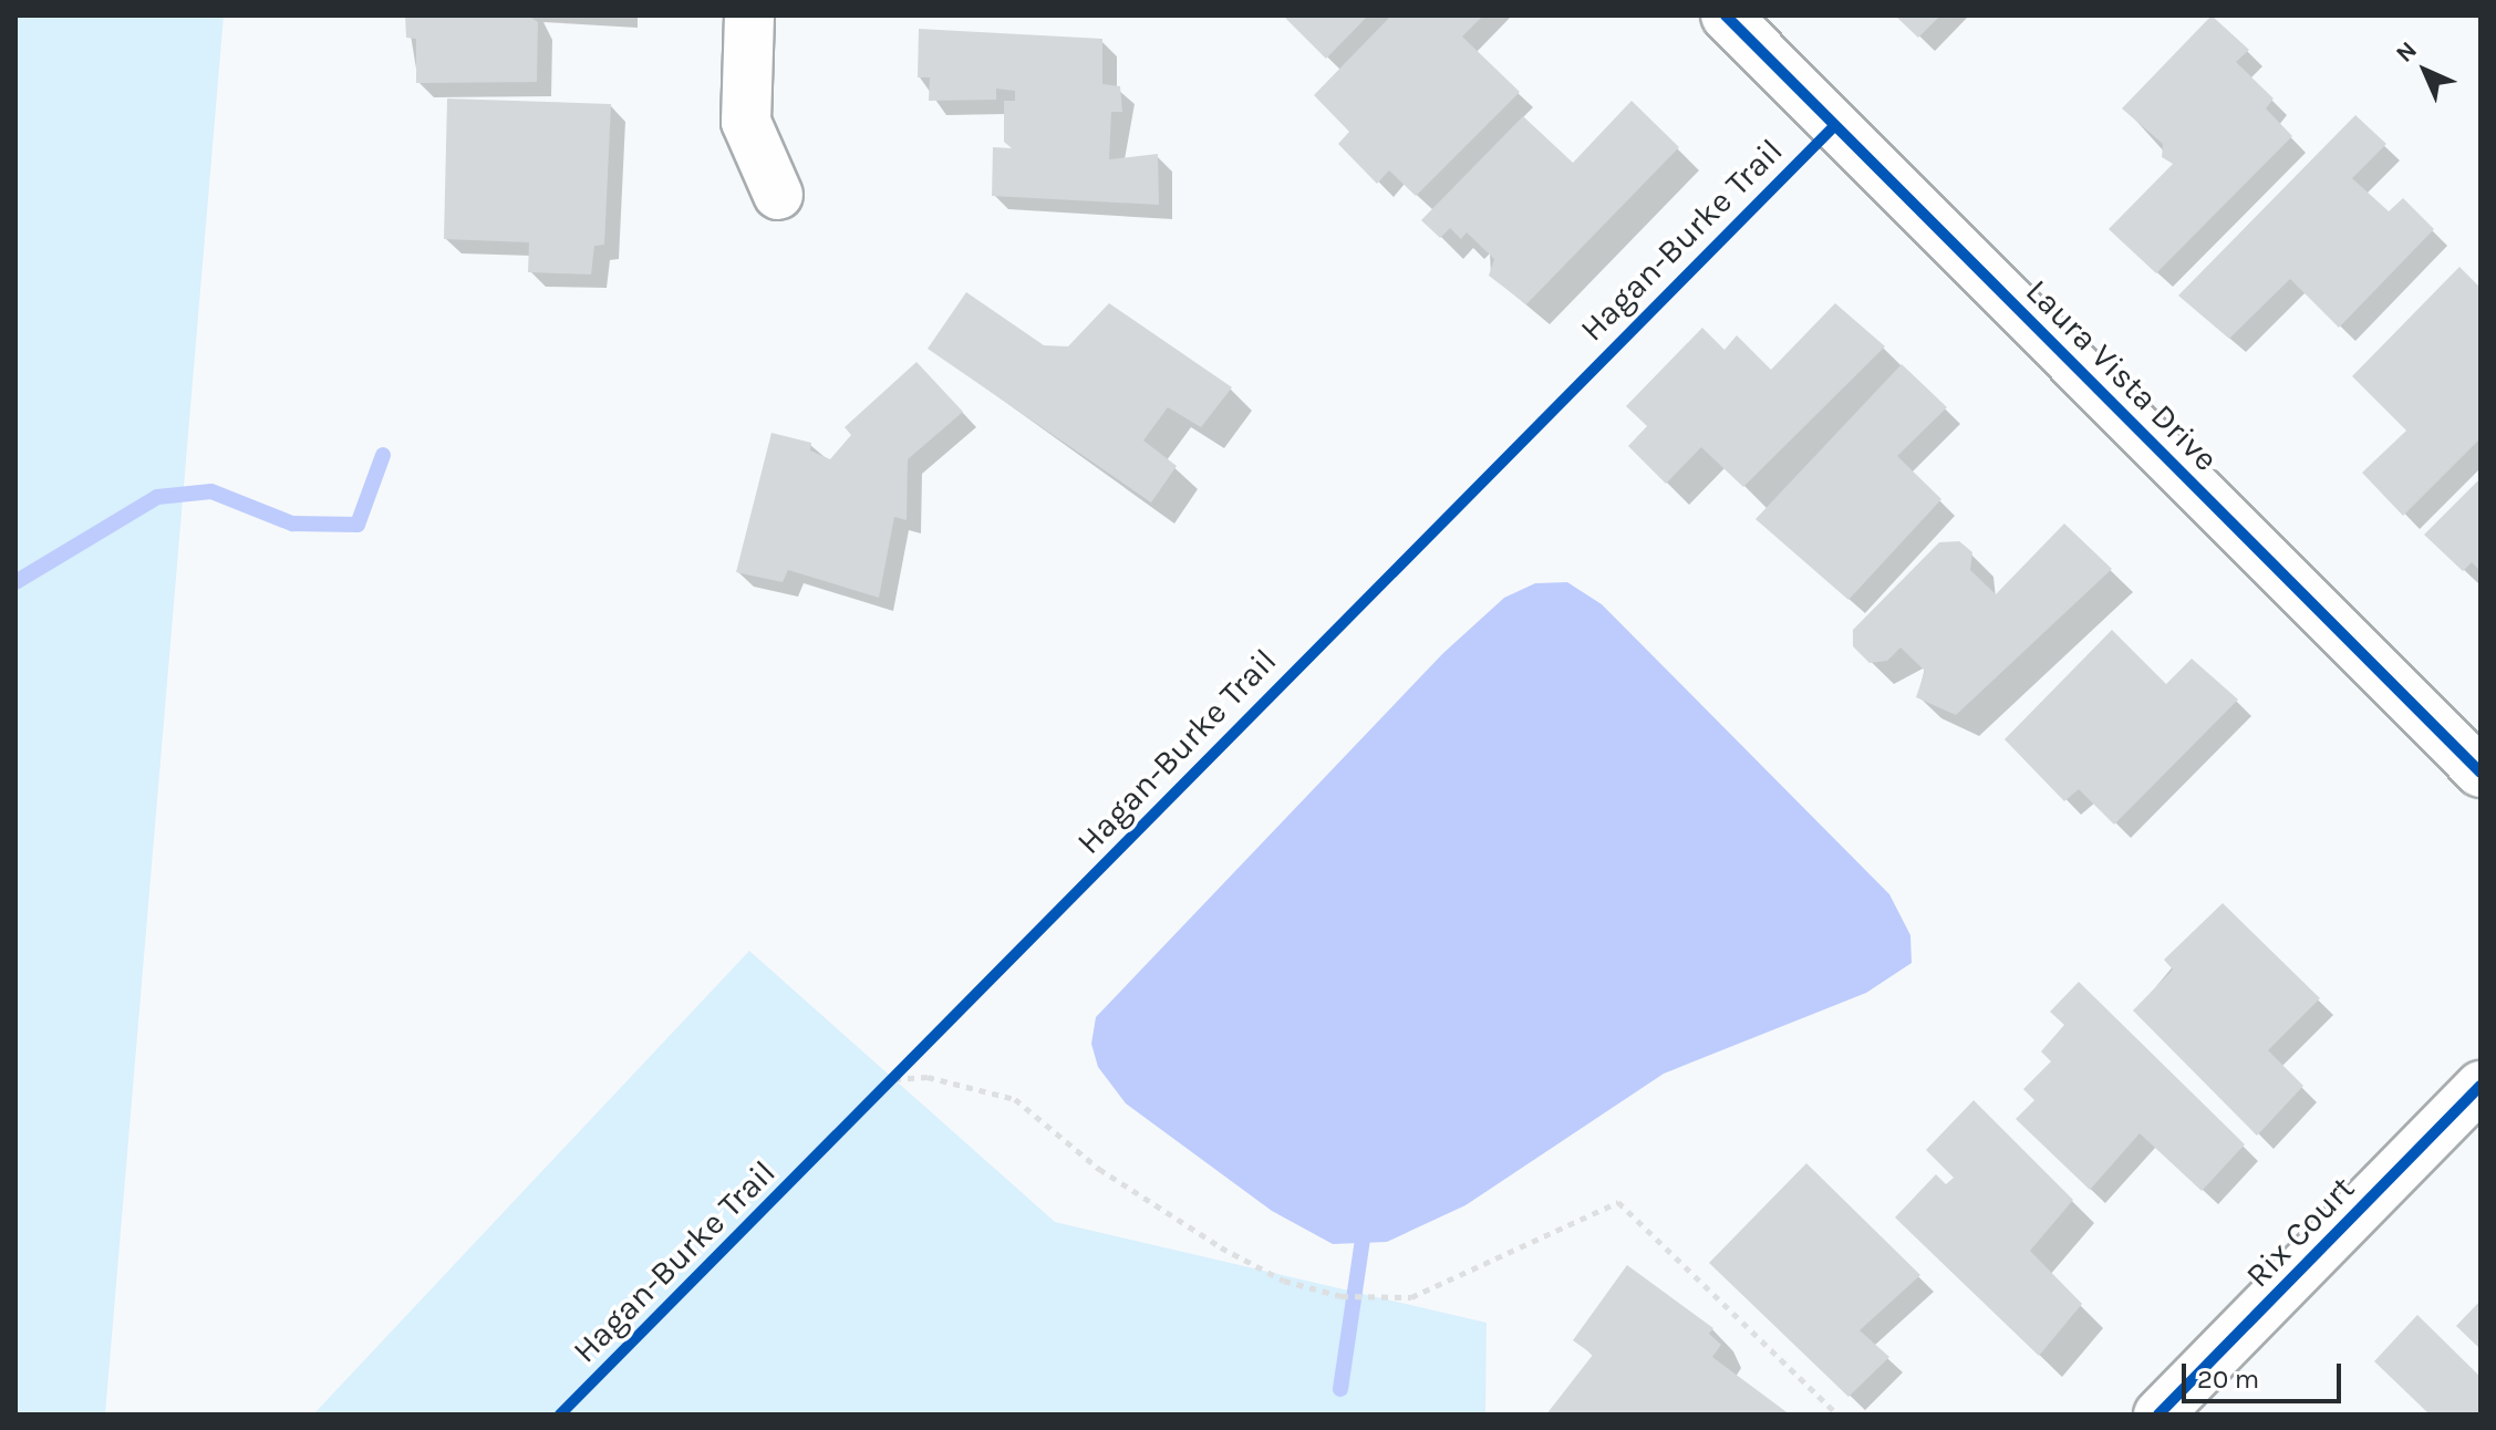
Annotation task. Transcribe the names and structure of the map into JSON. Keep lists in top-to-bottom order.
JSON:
{
  "streets": {
    "street": ["Laura Vista Drive", "Rix Court"],
    "cycle path": ["Hagan-Burke Trail"]
  },
  "scale_bar": "20 m",
  "north": "top left"
}
